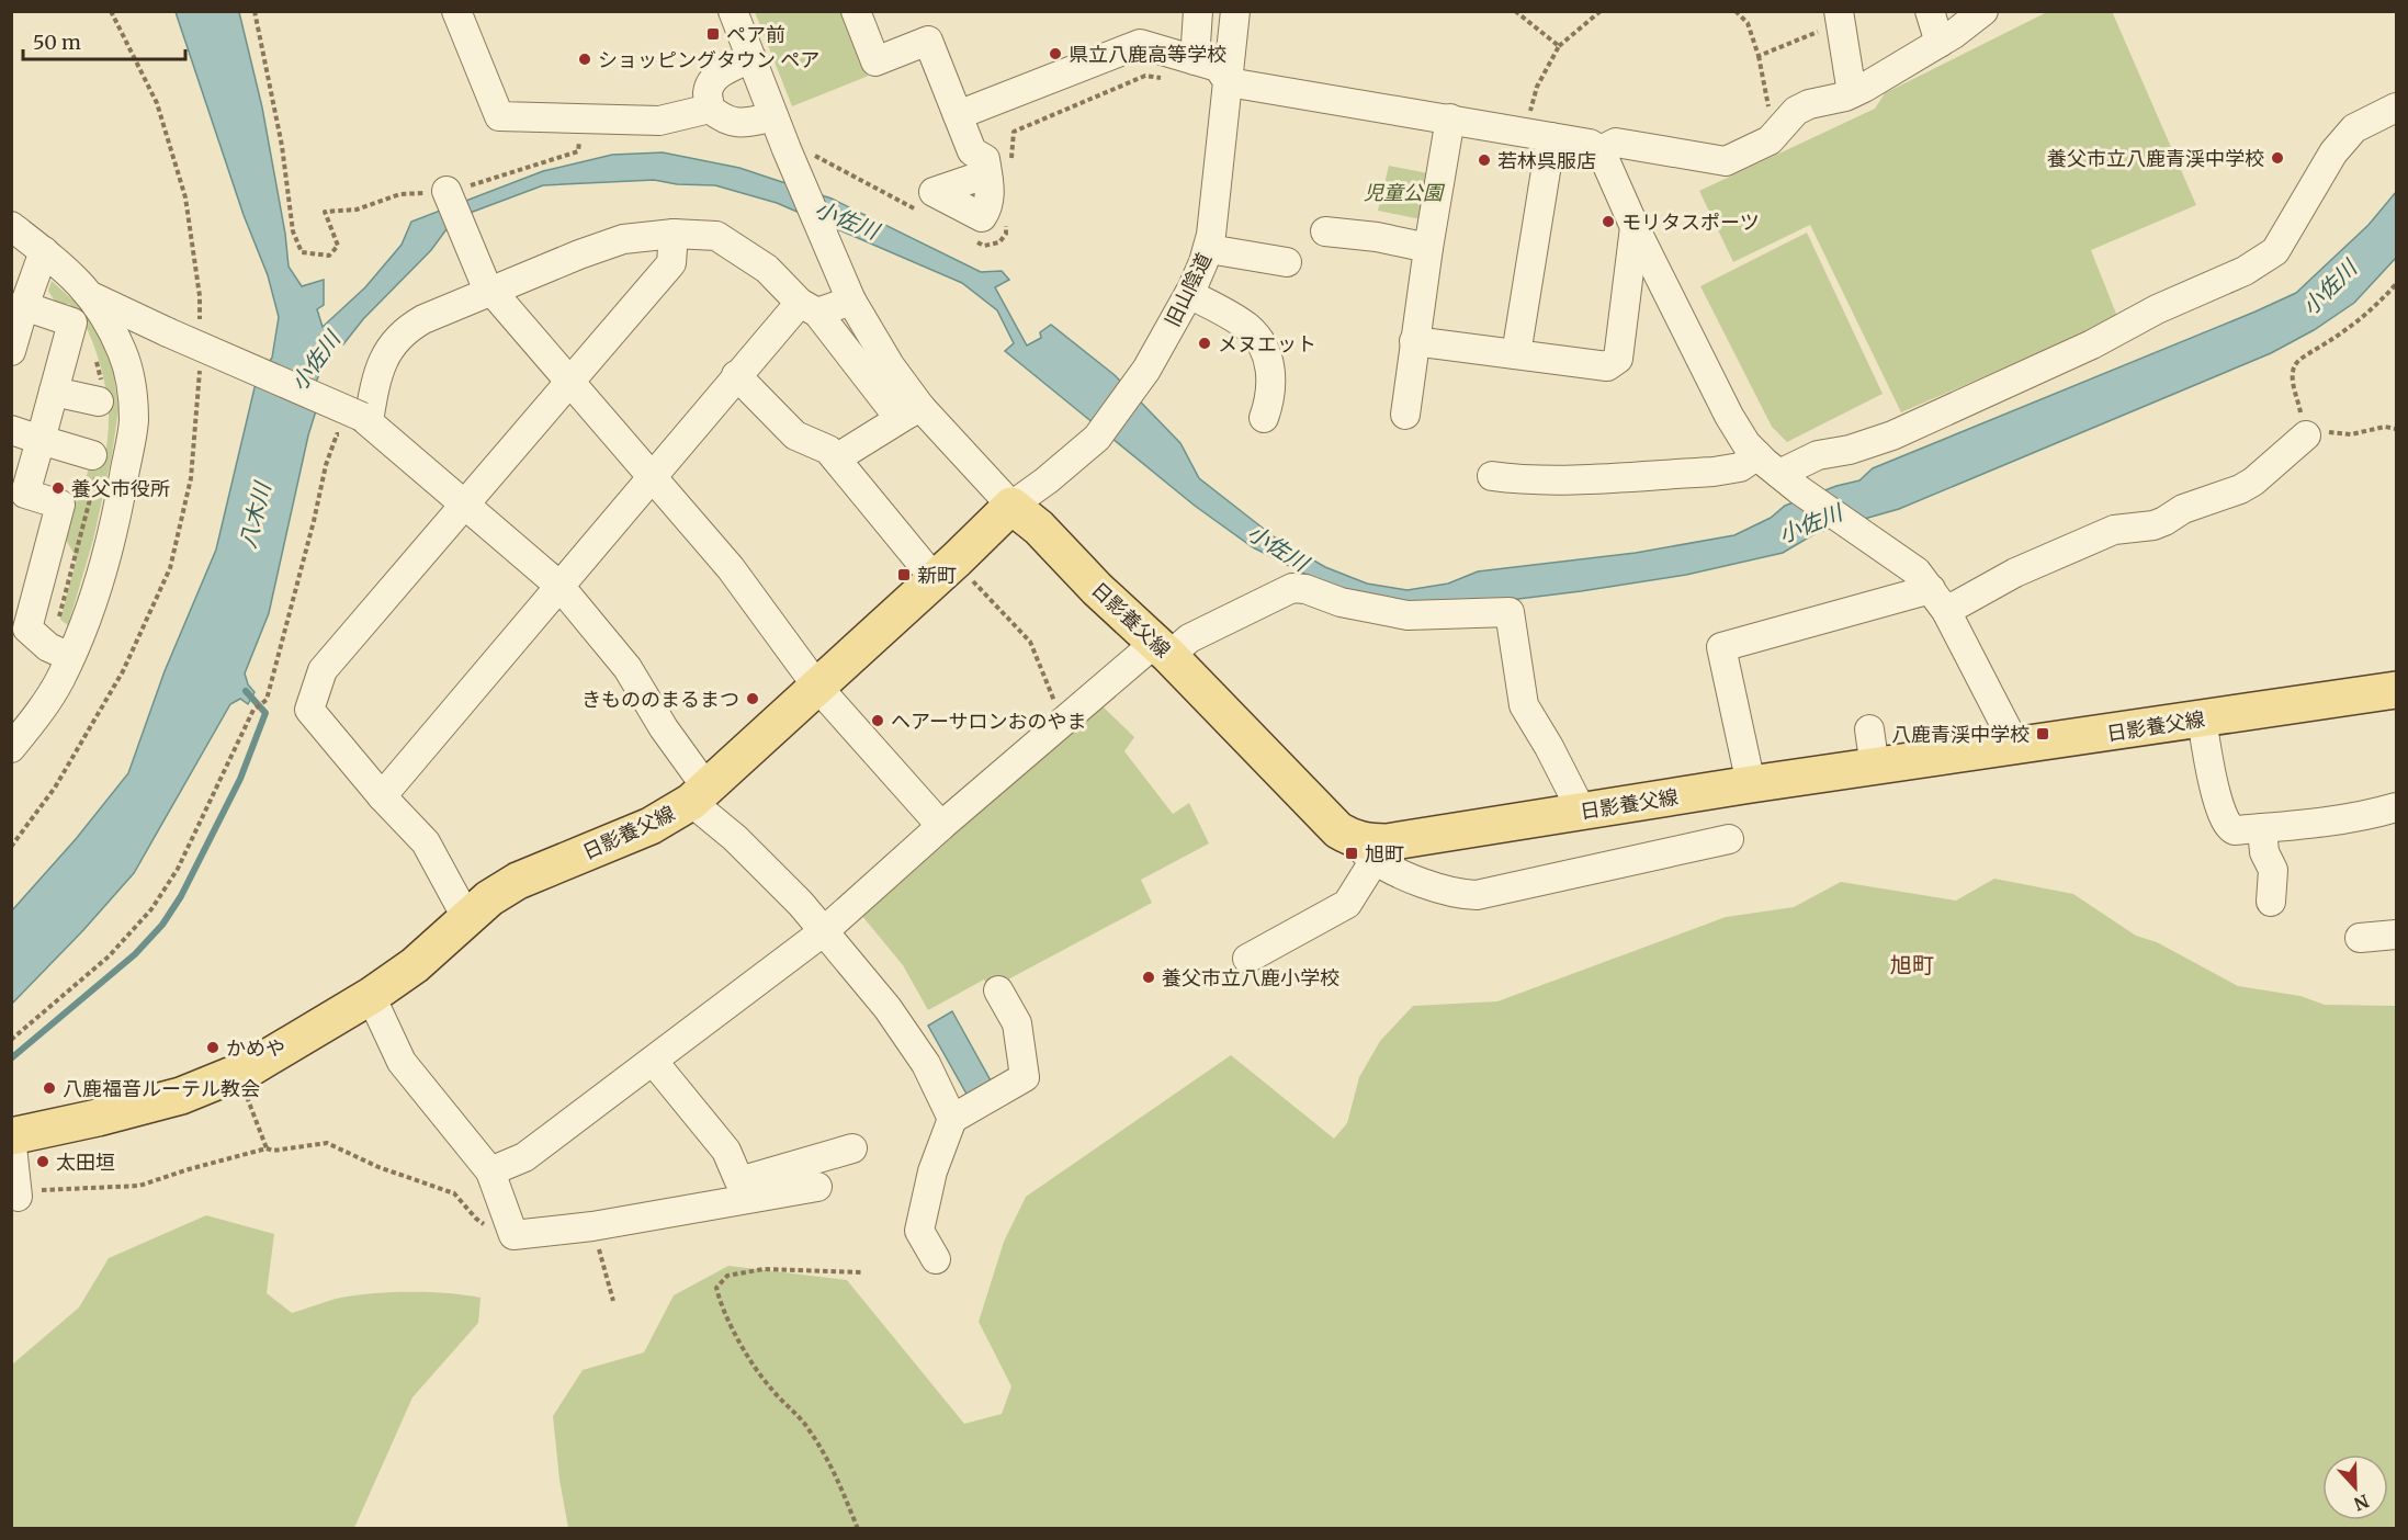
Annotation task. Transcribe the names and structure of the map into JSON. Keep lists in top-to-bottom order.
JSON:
{
  "streets": {
    "main road": ["日影養父線"],
    "street": ["旧山陰道"]
  },
  "crossings": [
    ["旧山陰道", "日影養父線"]
  ],
  "districts": ["旭町"],
  "water": ["小佐川", "八木川"],
  "parks": ["児童公園"],
  "places": {
    "transit": [
      "ペア前",
      "新町",
      "八鹿青渓中学校",
      "旭町"
    ],
    "other": [
      "県立八鹿高等学校",
      "ショッピングタウン ペア",
      "養父市立八鹿青渓中学校",
      "若林呉服店",
      "モリタスポーツ",
      "メヌエット",
      "養父市役所",
      "きもののまるまつ",
      "ヘアーサロンおのやま",
      "養父市立八鹿小学校",
      "かめや",
      "八鹿福音ルーテル教会",
      "太田垣"
    ]
  },
  "scale_bar": "50 m",
  "north": "bottom"
}
